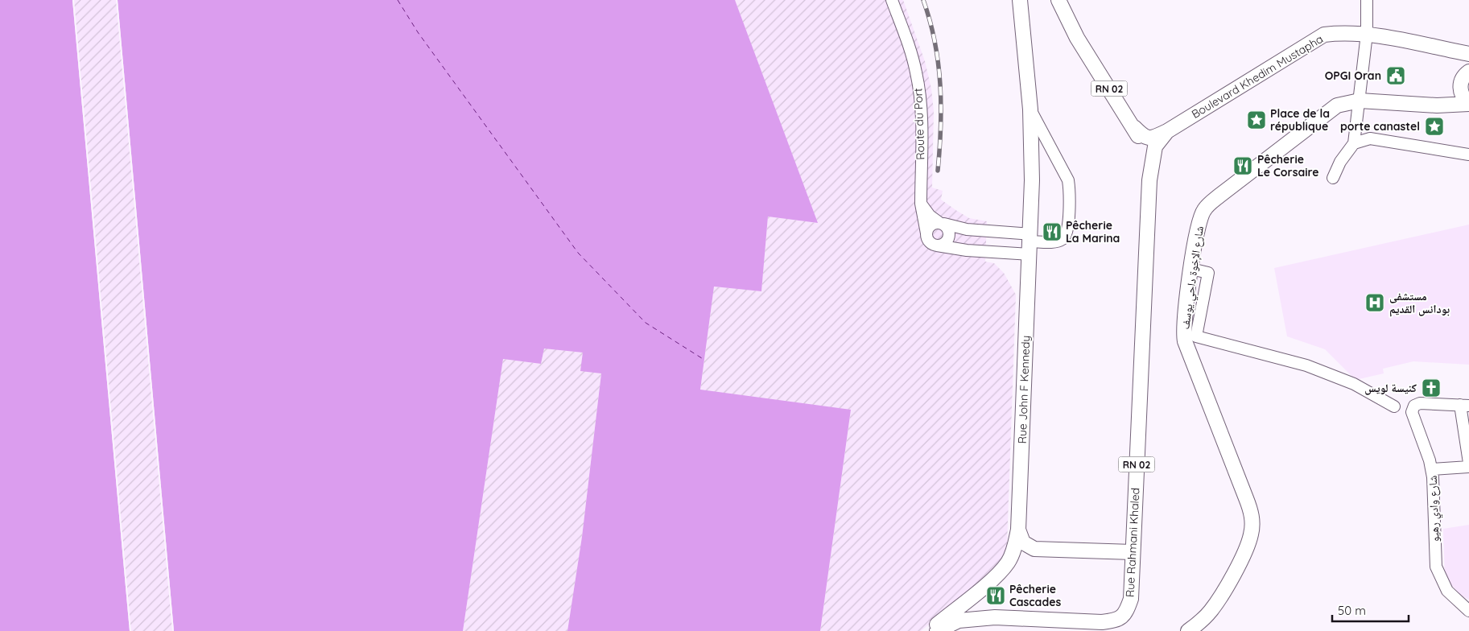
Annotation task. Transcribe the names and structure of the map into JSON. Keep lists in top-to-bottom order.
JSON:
{
  "streets": {
    "main road": [
      "Boulevard Khedim Mustapha",
      "RN 02",
      "شارع الإخوة داحي يوسف",
      "Rue John F Kennedy",
      "Rue Rahmani Khaled"
    ],
    "street": ["Route du Port", "شارع وادي رهيو"]
  },
  "crossings": [
    ["RN 02", "Rue Rahmani Khaled"]
  ],
  "places": {
    "public building": ["OPGI Oran"],
    "place": ["Place de la république", "porte canastel"],
    "restaurant": ["Pêcherie Le Corsaire", "Pêcherie La Marina", "Pêcherie Cascades"],
    "hospital": ["مستشفى بودانس القديم"],
    "church": ["كنيسة لويس"]
  },
  "scale_bar": "50 m"
}
